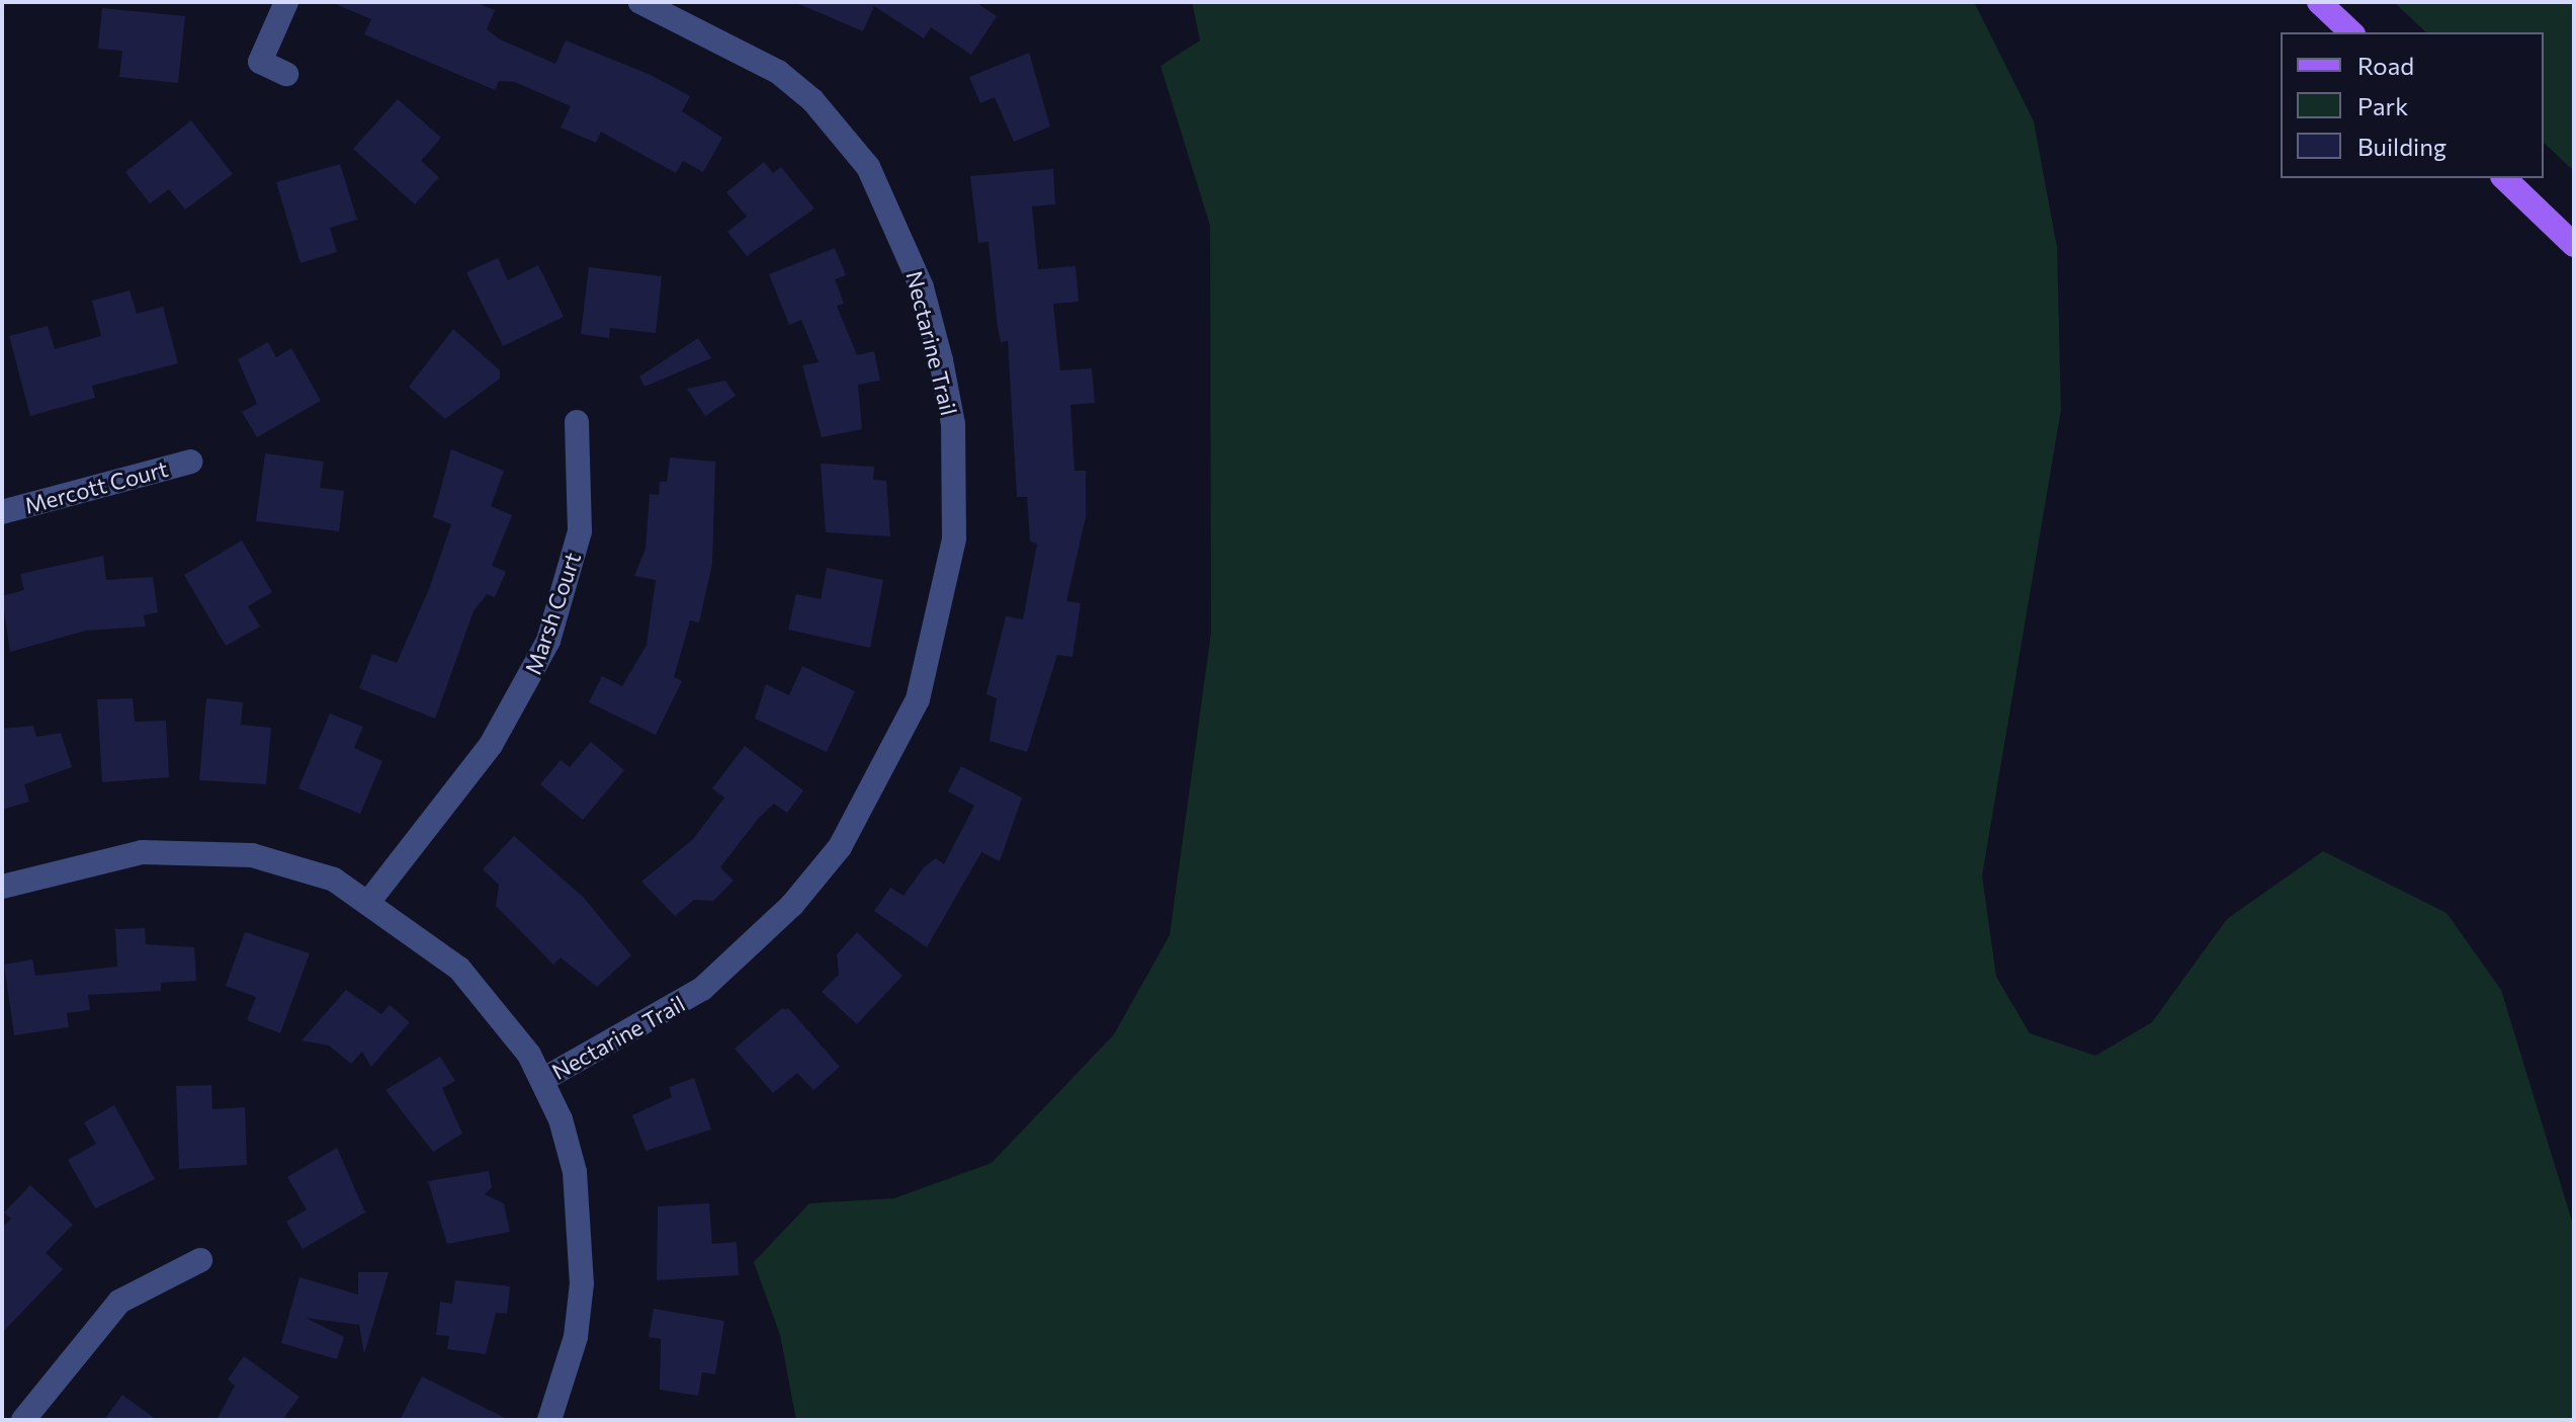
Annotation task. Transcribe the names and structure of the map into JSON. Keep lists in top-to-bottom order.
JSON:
{
  "streets": {
    "street": ["Nectarine Trail", "Mercott Court", "Marsh Court"]
  },
  "legend": ["Road", "Park", "Building"]
}
